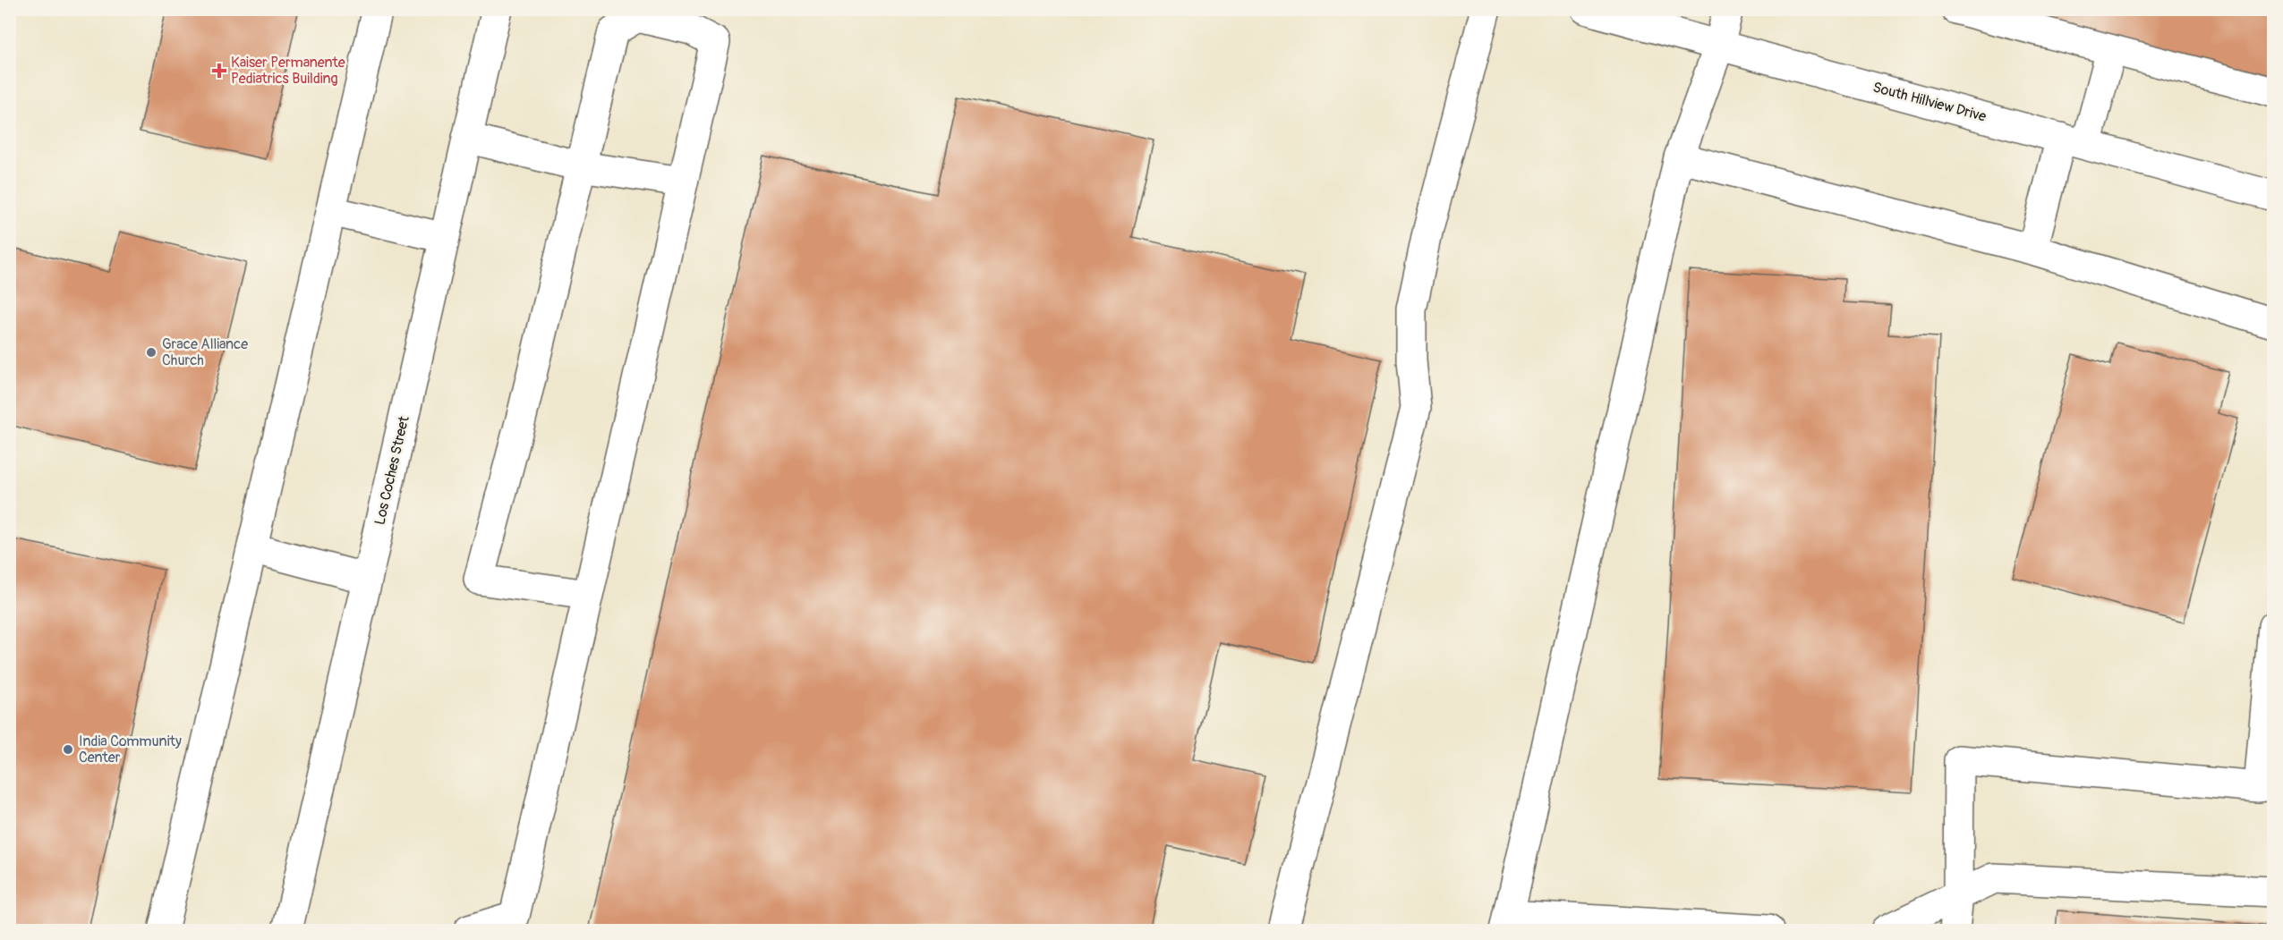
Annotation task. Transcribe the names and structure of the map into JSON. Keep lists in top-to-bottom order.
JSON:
{
  "streets": {
    "street": ["South Hillview Drive", "Los Coches Street"]
  },
  "places": {
    "health": ["Kaiser Permanente Pediatrics Building"],
    "other": ["Grace Alliance Church", "India Community Center"]
  }
}
